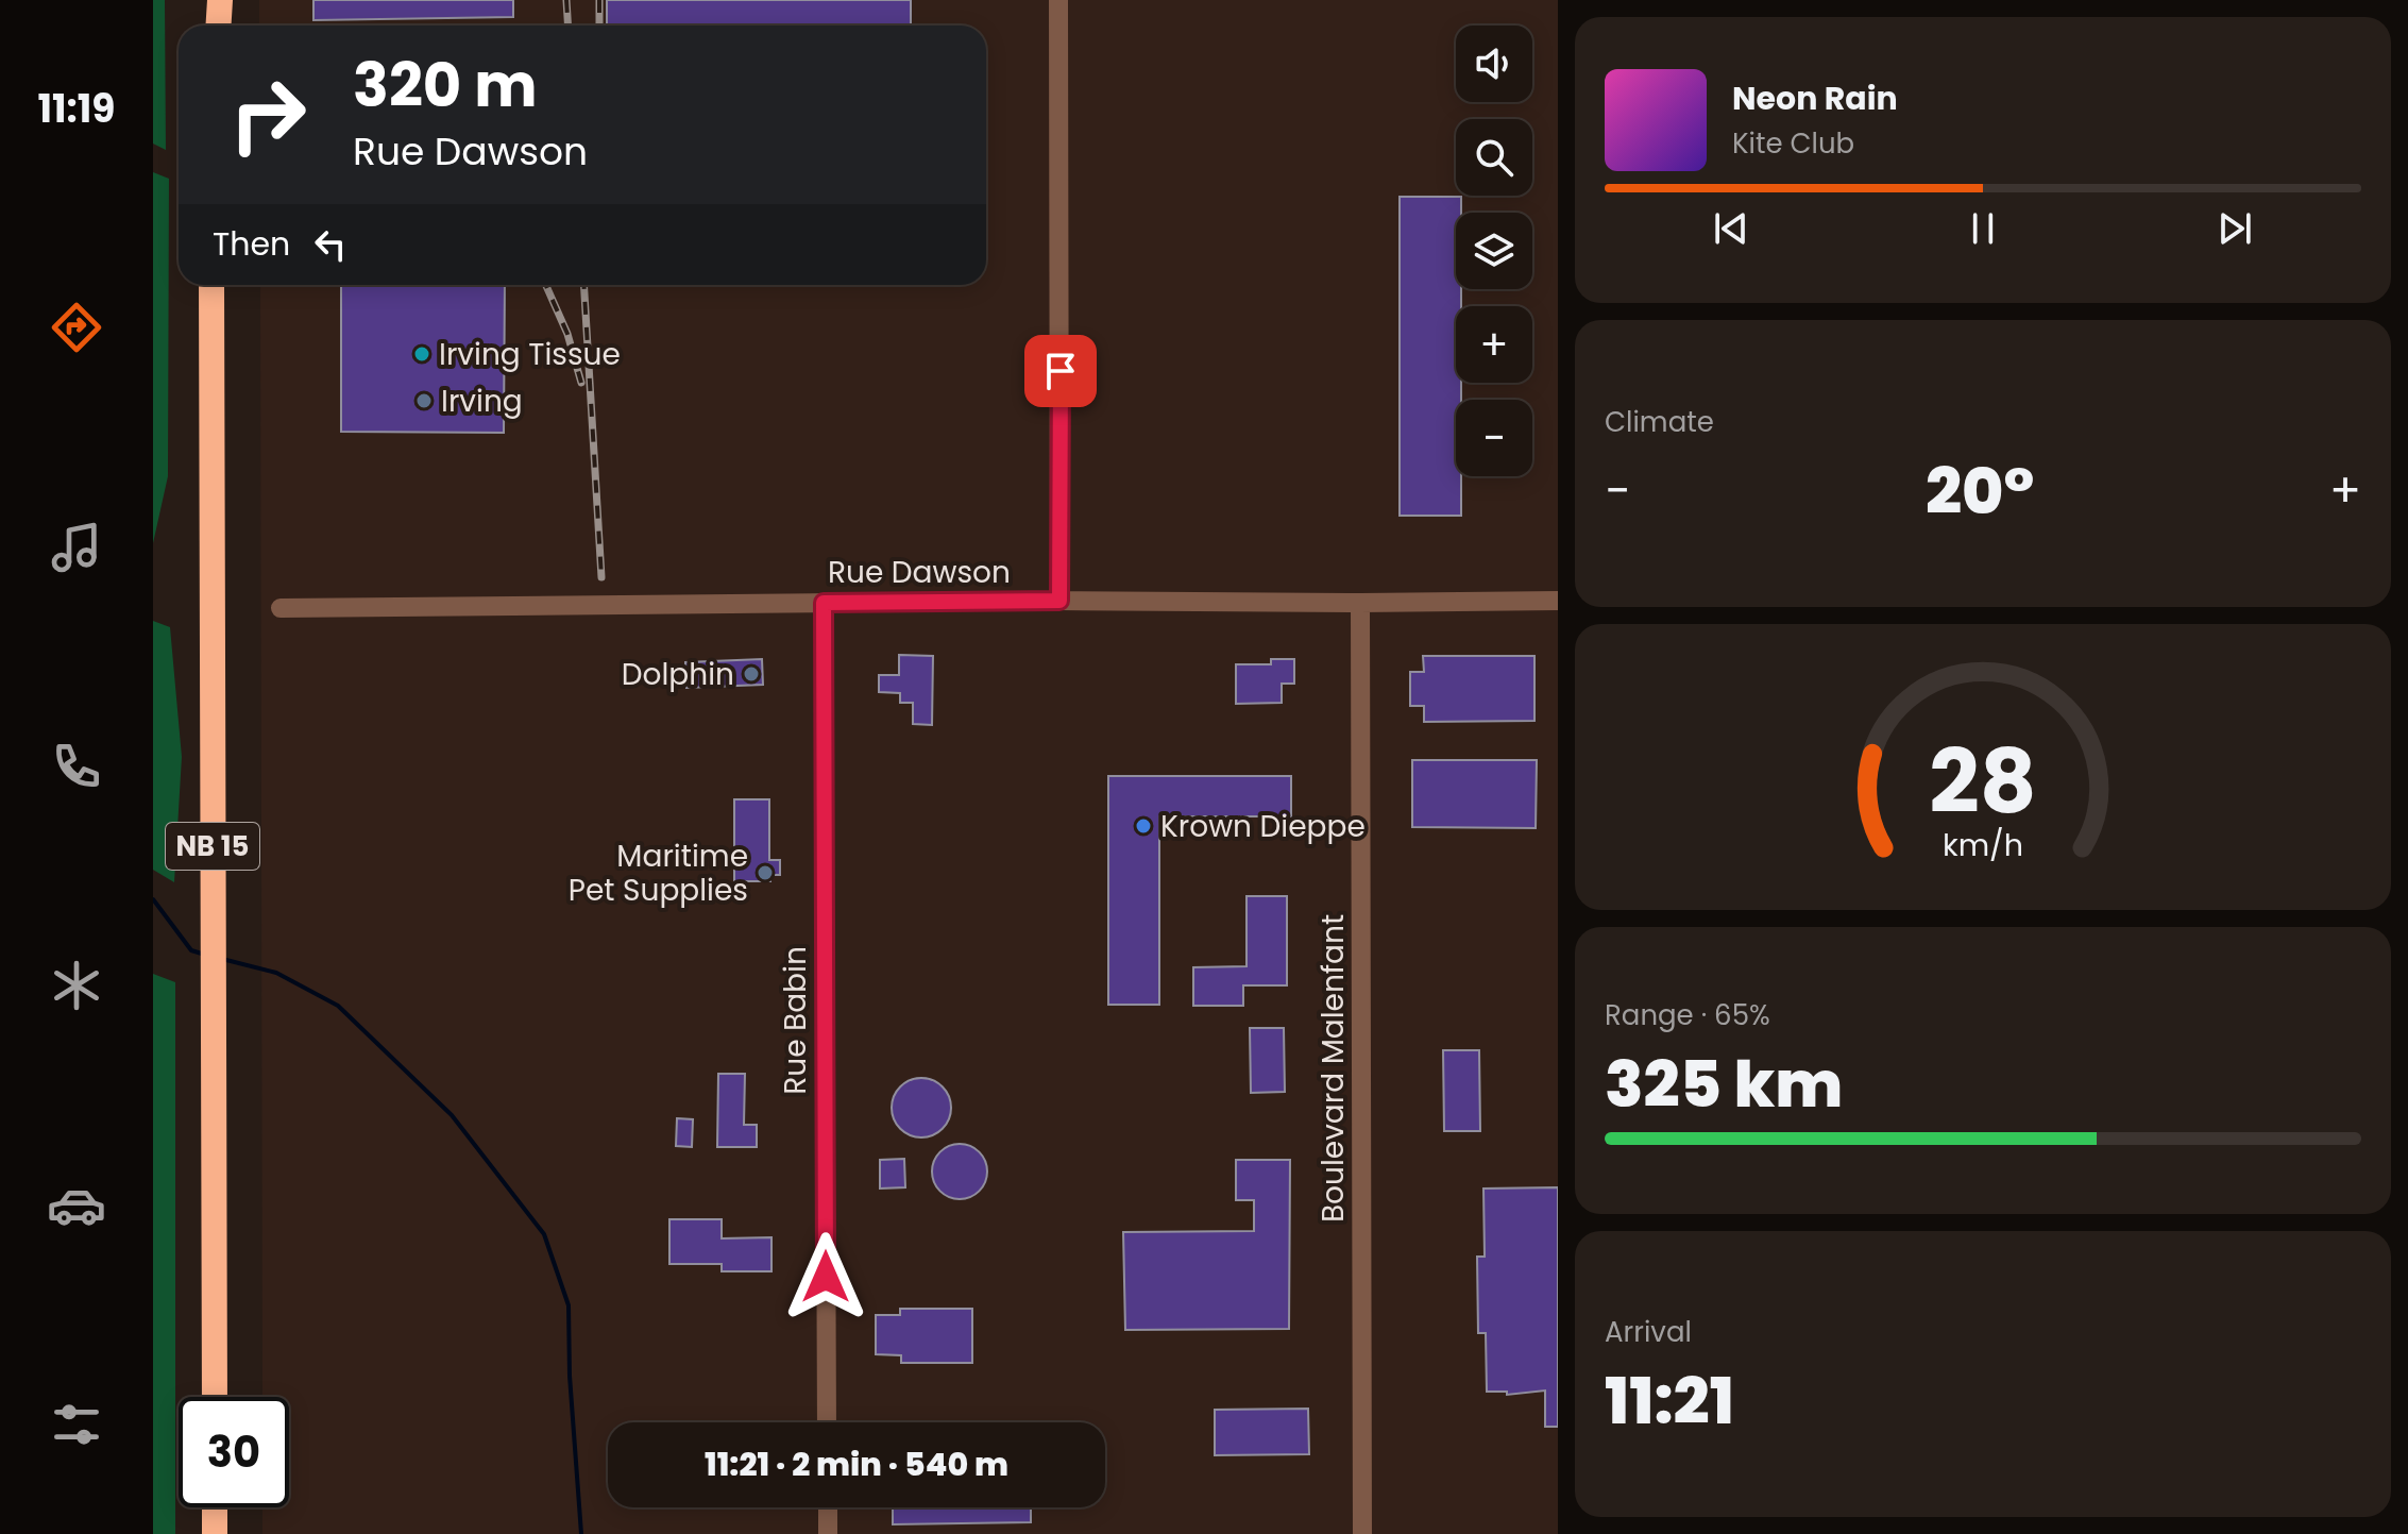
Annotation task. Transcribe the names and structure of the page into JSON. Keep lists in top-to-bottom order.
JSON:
{
  "streets": {
    "highway": ["NB 15"],
    "street": ["Rue Dawson", "Rue Babin", "Boulevard Malenfant"]
  },
  "crossings": [
    ["Rue Dawson", "Rue Babin"],
    ["Rue Dawson", "Boulevard Malenfant"]
  ],
  "places": [
    "Irving Tissue",
    "Irving",
    "Dolphin",
    "Krown Dieppe",
    "Maritime Pet Supplies"
  ],
  "page": {
    "tabs": "11:19",
    "map_buttons": ["+", "−"],
    "turn": ["320 m", "Rue Dawson"],
    "song": ["Neon Rain", "Kite Club"],
    "then": "Then",
    "tile": [
      "Climate",
      ["Range · 65%", "325 km"],
      ["Arrival", "11:21"]
    ],
    "heat": ["−", "20°", "+"],
    "limit": "30",
    "trip": "11:21 · 2 min · 540 m",
    "gauge": ["28", "km/h"]
  }
}
